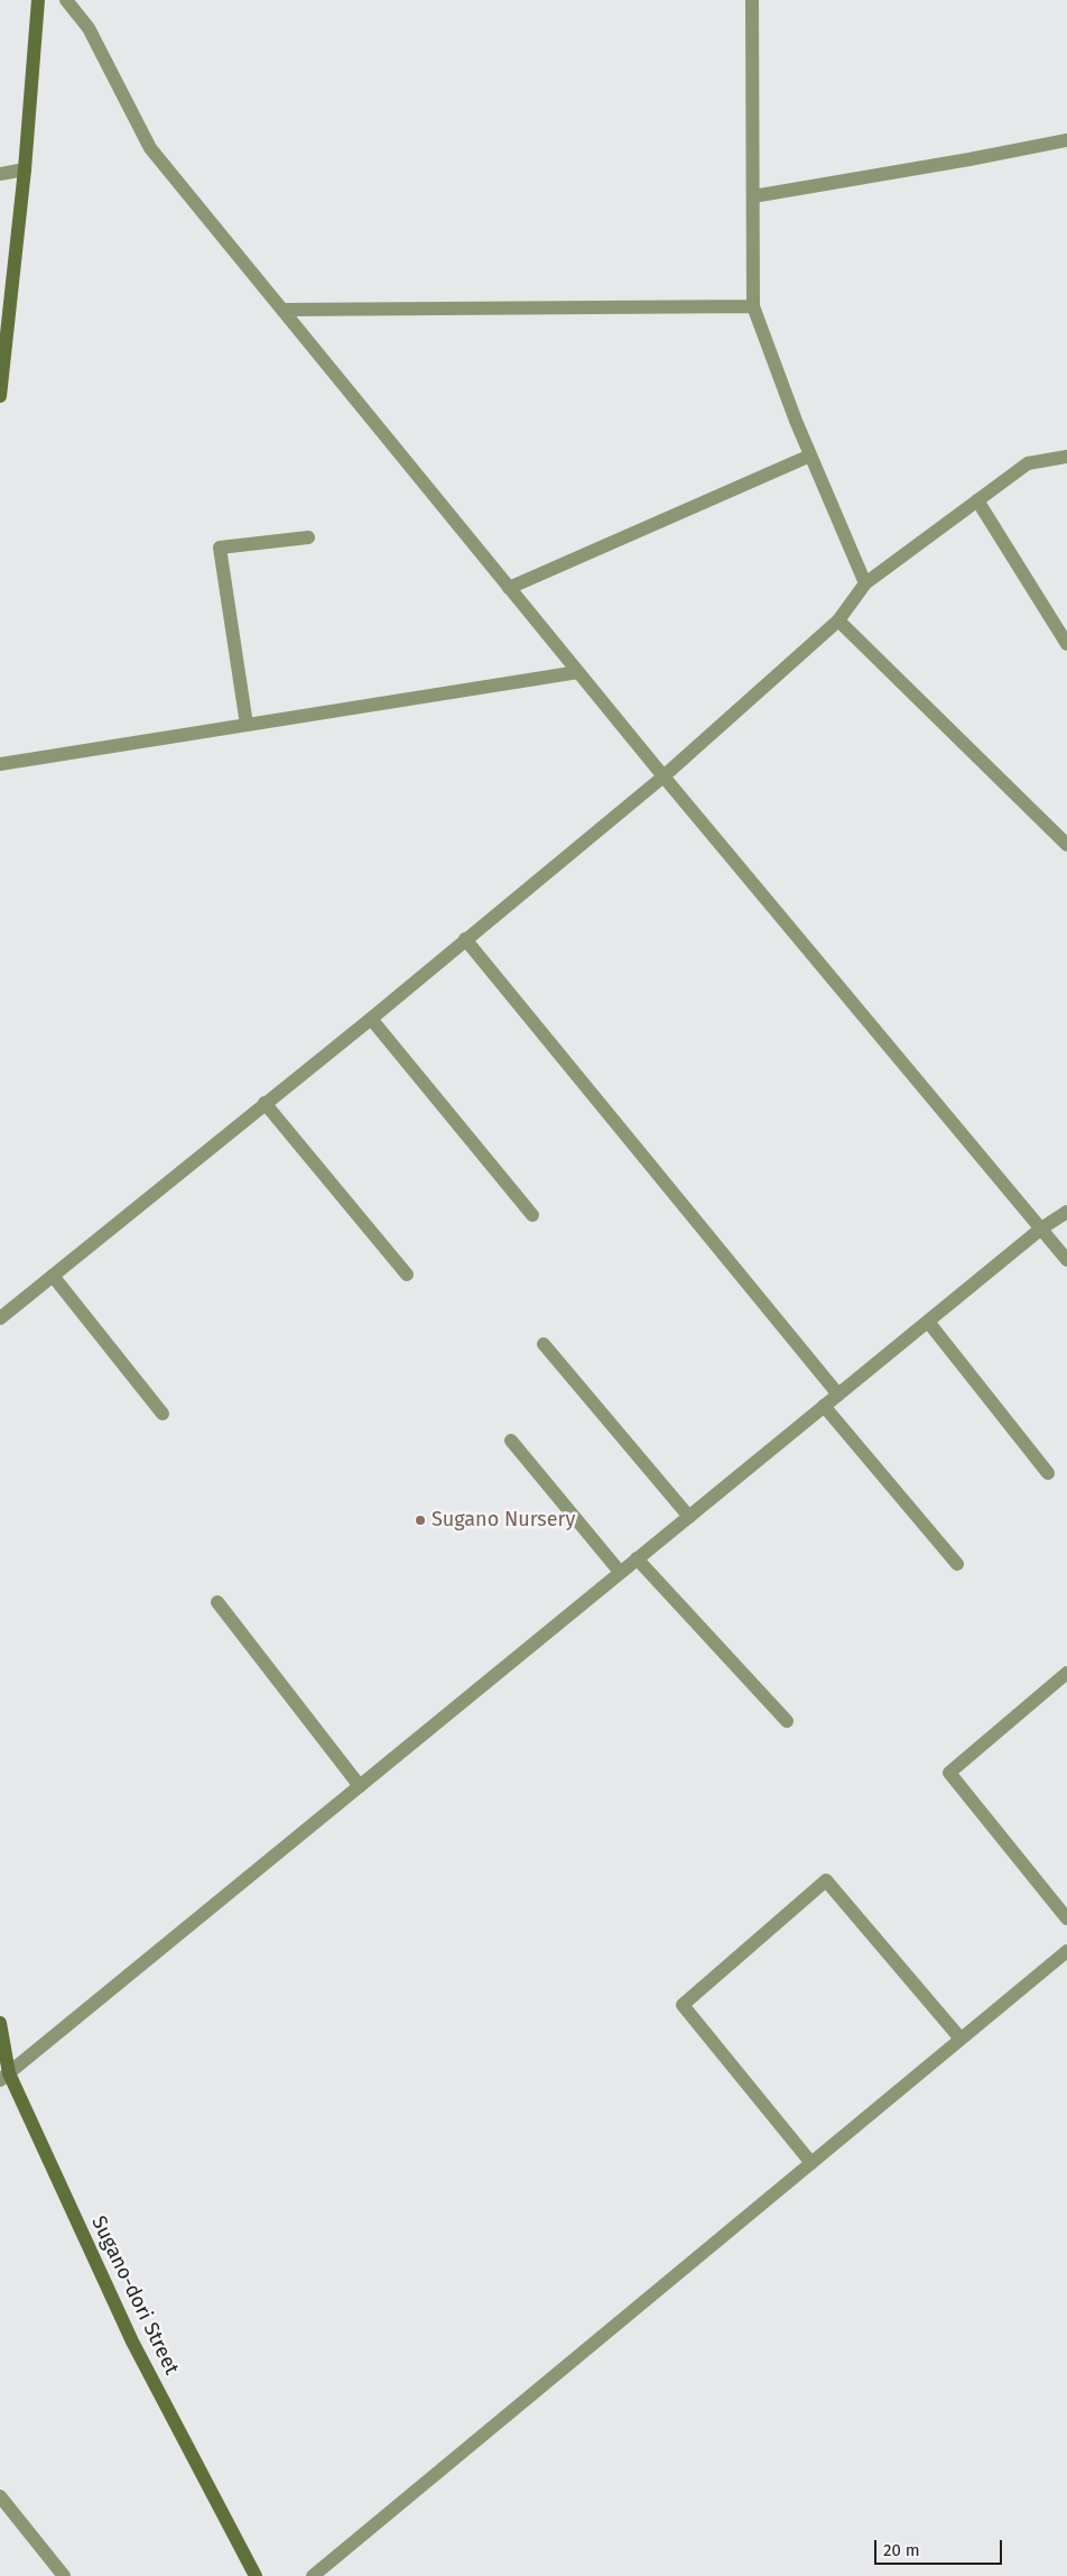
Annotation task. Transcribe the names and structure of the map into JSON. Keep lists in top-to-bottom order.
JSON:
{
  "streets": {
    "street": ["Sugano-dori Street"]
  },
  "places": ["Sugano Nursery"],
  "scale_bar": "20 m"
}
